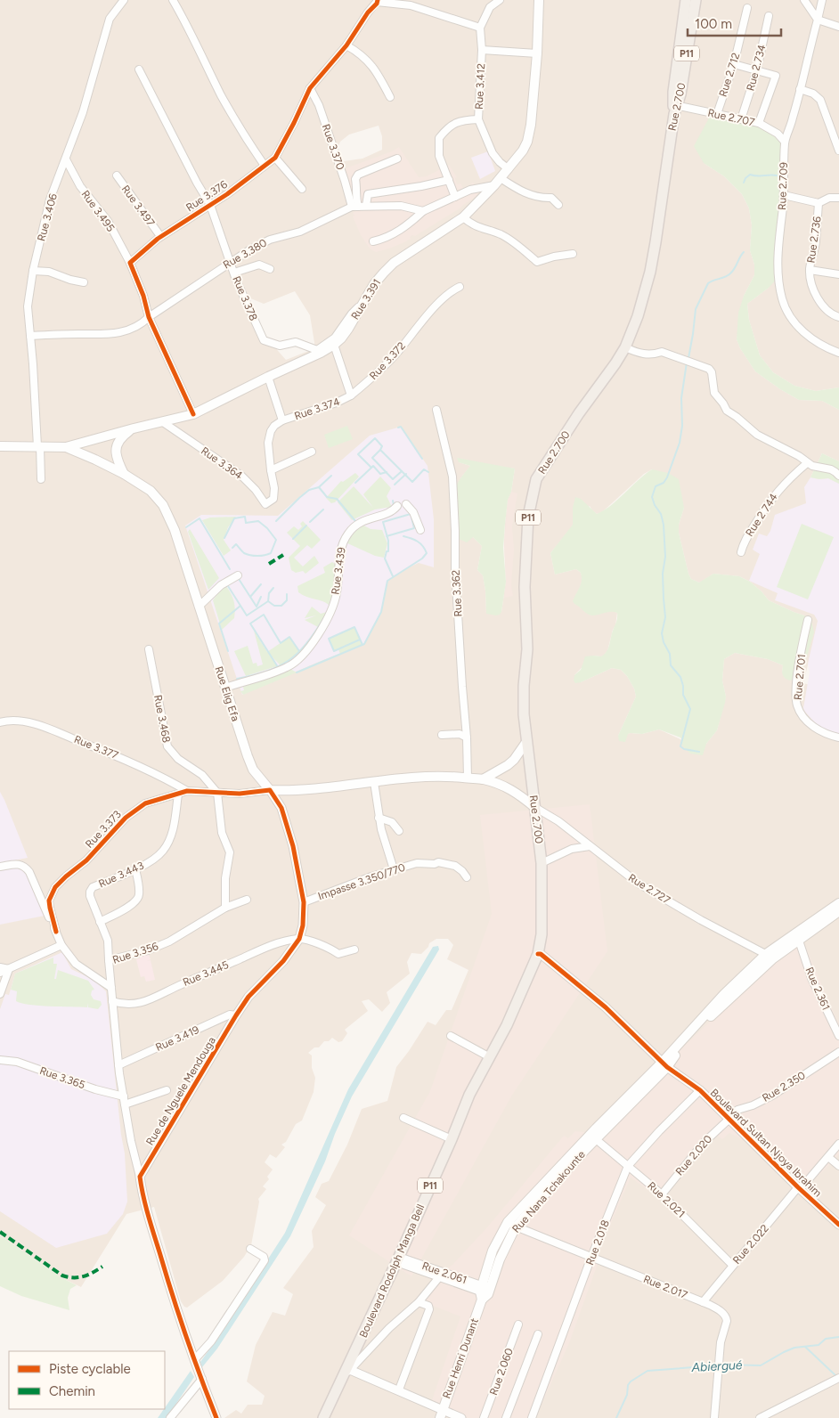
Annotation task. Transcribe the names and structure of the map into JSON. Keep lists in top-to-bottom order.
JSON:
{
  "streets": {
    "main road": [
      "P11",
      "Rue 2.700",
      "Rue 3.391",
      "Rue Elig Efa",
      "Rue Nana Tchakounte",
      "Boulevard Rodolph Manga Bell",
      "Rue Henri Dunant"
    ],
    "street": [
      "Rue 2.734",
      "Rue 2.712",
      "Rue 3.412",
      "Rue 2.707",
      "Rue 3.370",
      "Rue 2.709",
      "Rue 3.376",
      "Rue 3.497",
      "Rue 3.495",
      "Rue 3.406",
      "Rue 2.736",
      "Rue 3.380",
      "Rue 3.378",
      "Rue 3.372",
      "Rue 3.374",
      "Rue 3.364",
      "Rue 2 744",
      "Rue 3.439",
      "Rue 3.362",
      "Rue 2.701",
      "Rue 3.468",
      "Rue 3.377",
      "Rue 3.373",
      "Rue 3.443",
      "Impasse 3.350/770",
      "Rue 2.727",
      "Rue 3.356",
      "Rue 3.445",
      "Rue 2.361",
      "Rue 3.419",
      "Rue 3.365",
      "Rue 2.350",
      "Rue de Nguele Mendouga",
      "Boulevard Sultan Njoya Ibrahim",
      "Rue 2.020",
      "Rue 2.021",
      "Rue 2.018",
      "Rue 2.022",
      "Rue 2.061",
      "Rue 2.017",
      "Rue 2.060"
    ]
  },
  "crossings": [
    ["P11", "Rue 2.700"],
    ["P11", "Rue 2.707"],
    ["Rue 2.734", "Rue 2.707"],
    ["Rue 2.712", "Rue 2.707"],
    ["Rue 3.412", "Rue 3.376"],
    ["Rue 3.412", "Rue 3.391"],
    ["Rue 2.700", "Rue 2.707"],
    ["Rue 2.700", "Rue 2.727"],
    ["Rue 2.700", "Boulevard Sultan Njoya Ibrahim"],
    ["Rue 2.700", "Boulevard Rodolph Manga Bell"],
    ["Rue 2.707", "Rue 2.709"],
    ["Rue 3.370", "Rue 3.376"],
    ["Rue 3.370", "Rue 3.380"],
    ["Rue 3.376", "Rue 3.497"],
    ["Rue 3.376", "Rue 3.495"],
    ["Rue 3.376", "Rue 3.378"],
    ["Rue 3.495", "Rue 3.406"],
    ["Rue 3.406", "Rue 3.380"],
    ["Rue 3.406", "Rue Elig Efa"],
    ["Rue 3.380", "Rue 3.378"],
    ["Rue 3.378", "Rue 3.391"],
    ["Rue 3.391", "Rue 3.374"],
    ["Rue 3.391", "Rue 3.364"],
    ["Rue 3.391", "Rue Elig Efa"],
    ["Rue 3.372", "Rue 3.374"],
    ["Rue 3.374", "Rue 3.364"],
    ["Rue 3.439", "Rue Elig Efa"],
    ["Rue Elig Efa", "Rue 3.373"],
    ["Rue Elig Efa", "Rue de Nguele Mendouga"],
    ["Rue 3.468", "Rue 3.373"],
    ["Rue 3.377", "Rue 3.373"],
    ["Rue 3.373", "Rue 3.443"],
    ["Rue 3.373", "Rue de Nguele Mendouga"],
    ["Rue 3.443", "Rue 3.356"],
    ["Impasse 3.350/770", "Rue de Nguele Mendouga"],
    ["Rue 2.727", "Rue Nana Tchakounte"],
    ["Rue 3.356", "Rue 3.445"],
    ["Rue 3.356", "Rue 3.419"],
    ["Rue 3.356", "Rue 3.365"],
    ["Rue 3.356", "Rue de Nguele Mendouga"],
    ["Rue 3.445", "Rue de Nguele Mendouga"],
    ["Rue 2.361", "Rue Nana Tchakounte"],
    ["Rue 3.419", "Rue de Nguele Mendouga"],
    ["Rue 2.350", "Boulevard Sultan Njoya Ibrahim"],
    ["Rue 2.350", "Rue 2.020"],
    ["Boulevard Sultan Njoya Ibrahim", "Rue 2.020"],
    ["Boulevard Sultan Njoya Ibrahim", "Rue Nana Tchakounte"],
    ["Boulevard Sultan Njoya Ibrahim", "Rue 2.018"],
    ["Boulevard Sultan Njoya Ibrahim", "Rue 2.022"],
    ["Boulevard Sultan Njoya Ibrahim", "Boulevard Rodolph Manga Bell"],
    ["Rue 2.020", "Rue 2.021"],
    ["Rue Nana Tchakounte", "Rue 2.021"],
    ["Rue Nana Tchakounte", "Rue 2.061"],
    ["Rue Nana Tchakounte", "Rue 2.017"],
    ["Rue Nana Tchakounte", "Rue Henri Dunant"],
    ["Rue 2.021", "Rue 2.018"],
    ["Rue 2.021", "Rue 2.022"],
    ["Rue 2.018", "Rue 2.017"],
    ["Rue 2.022", "Rue 2.017"],
    ["Boulevard Rodolph Manga Bell", "Rue 2.061"],
    ["Rue 2.061", "Rue Henri Dunant"]
  ],
  "water": ["Abiergué"],
  "legend": ["Piste cyclable", "Chemin"],
  "scale_bar": "100 m"
}
